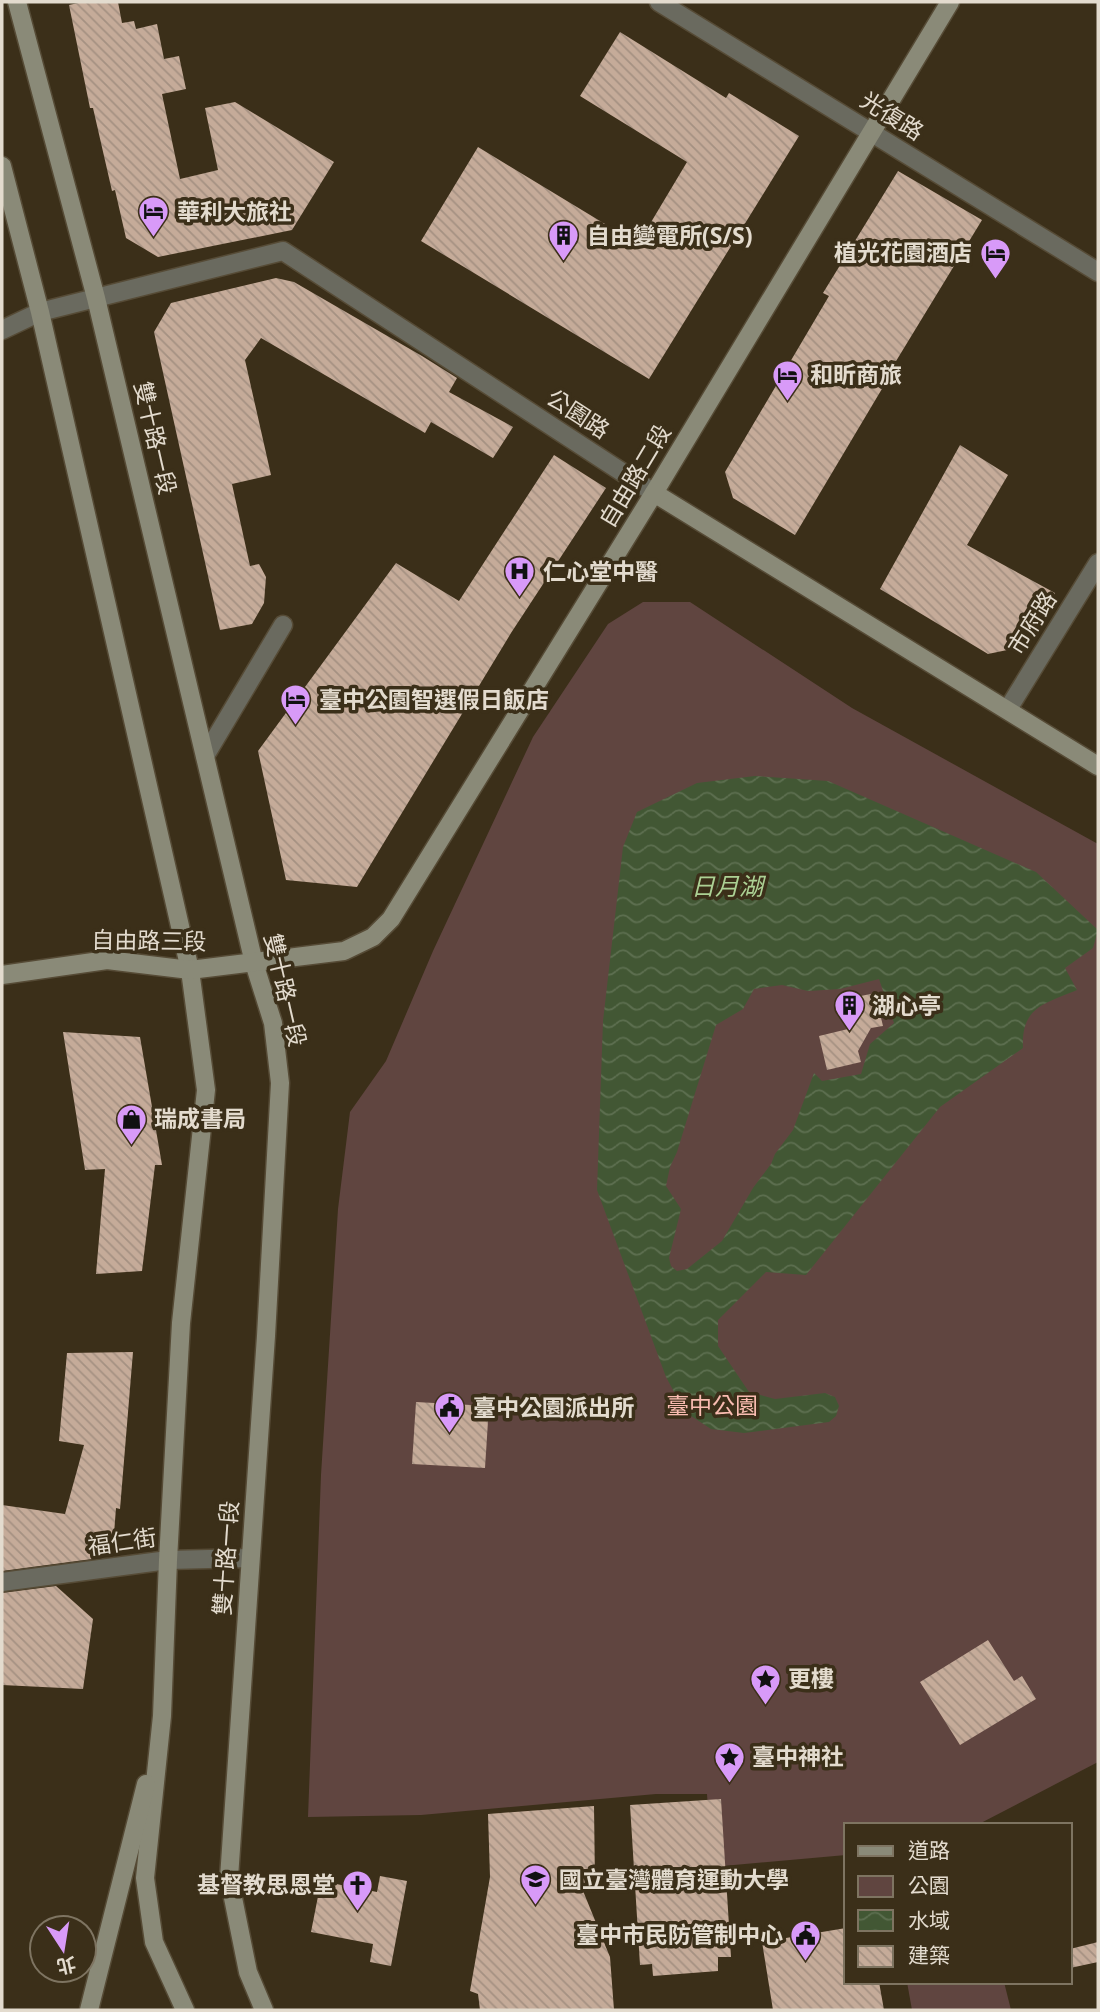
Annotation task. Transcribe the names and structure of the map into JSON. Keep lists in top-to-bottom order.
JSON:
{
  "streets": {
    "main road": [
      "公園路",
      "雙十路一段",
      "自由路二段",
      "自由路三段"
    ],
    "street": ["光復路", "市府路", "福仁街"]
  },
  "crossings": [
    ["光復路", "自由路二段"],
    ["公園路", "雙十路一段"],
    ["公園路", "自由路二段"],
    ["公園路", "市府路"],
    ["雙十路一段", "自由路二段"],
    ["雙十路一段", "自由路三段"],
    ["雙十路一段", "福仁街"],
    ["自由路二段", "自由路三段"]
  ],
  "water": ["日月湖"],
  "parks": ["臺中公園"],
  "places": {
    "hotel": [
      "華利大旅社",
      "植光花園酒店",
      "和昕商旅",
      "臺中公園智選假日飯店"
    ],
    "building": ["自由變電所(S/S)", "湖心亭"],
    "hospital": ["仁心堂中醫"],
    "shop": ["瑞成書局"],
    "public building": ["臺中公園派出所", "臺中市民防管制中心"],
    "place": ["更樓", "臺中神社"],
    "school or university": ["國立臺灣體育運動大學"],
    "church": ["基督教思恩堂"]
  },
  "legend": [
    "道路",
    "公園",
    "水域",
    "建築"
  ],
  "north": "bottom"
}
